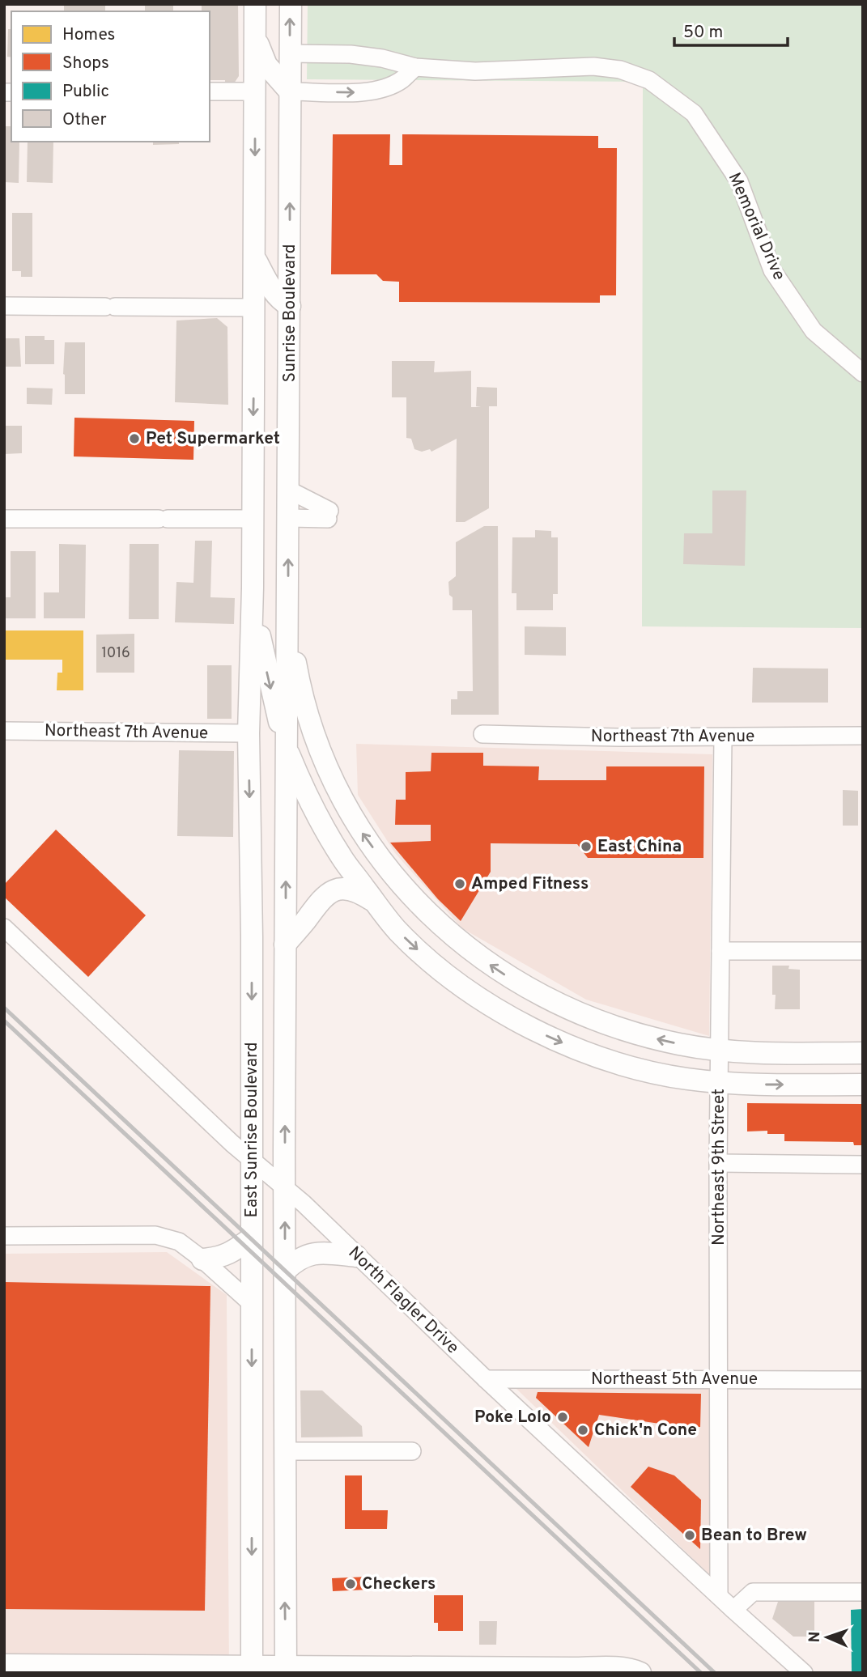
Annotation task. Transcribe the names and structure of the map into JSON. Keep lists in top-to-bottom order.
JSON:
{
  "streets": {
    "main road": ["Sunrise Boulevard", "East Sunrise Boulevard"],
    "street": [
      "Memorial Drive",
      "Northeast 7th Avenue",
      "Northeast 9th Street",
      "North Flagler Drive",
      "Northeast 5th Avenue"
    ]
  },
  "crossings": [
    ["Memorial Drive", "Sunrise Boulevard"],
    ["Sunrise Boulevard", "East Sunrise Boulevard"],
    ["Northeast 7th Avenue", "East Sunrise Boulevard"],
    ["Northeast 7th Avenue", "Northeast 9th Street"],
    ["East Sunrise Boulevard", "North Flagler Drive"],
    ["Northeast 9th Street", "North Flagler Drive"],
    ["Northeast 9th Street", "Northeast 5th Avenue"],
    ["North Flagler Drive", "Northeast 5th Avenue"]
  ],
  "places": [
    "Pet Supermarket",
    "East China",
    "Amped Fitness",
    "Poke Lolo",
    "Chick'n Cone",
    "Bean to Brew",
    "Checkers"
  ],
  "house_numbers": ["1016"],
  "legend": [
    "Homes",
    "Shops",
    "Public",
    "Other"
  ],
  "scale_bar": "50 m",
  "north": "left"
}
